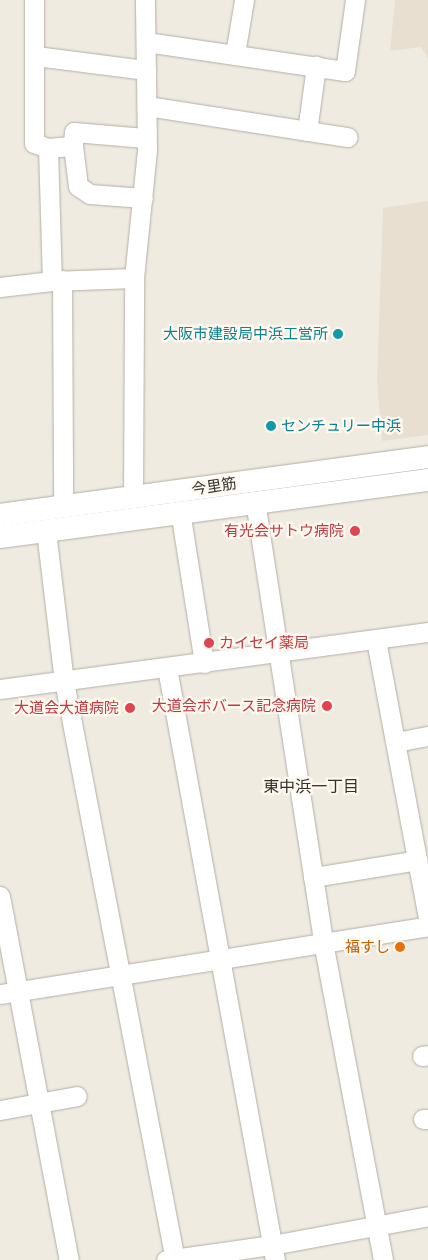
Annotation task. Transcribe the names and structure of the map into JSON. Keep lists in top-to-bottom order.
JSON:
{
  "streets": {
    "main road": ["今里筋"]
  },
  "districts": ["東中浜一丁目"],
  "places": [
    "大阪市建設局中浜工営所",
    "センチュリー中浜",
    "有光会サトウ病院",
    "カイセイ薬局",
    "大道会ボバース記念病院",
    "大道会大道病院",
    "福すし"
  ]
}
